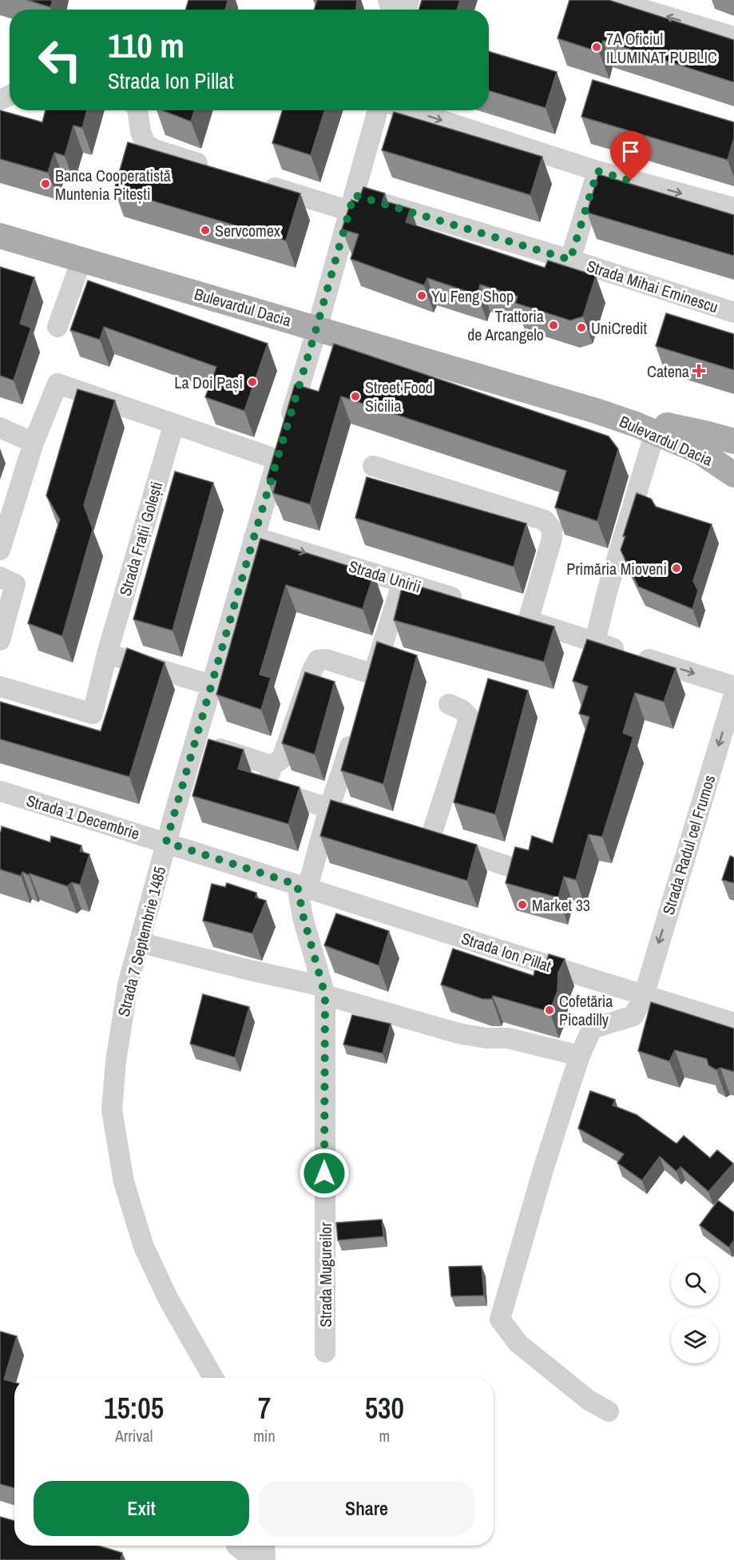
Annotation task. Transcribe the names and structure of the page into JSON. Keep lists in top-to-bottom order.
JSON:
{
  "streets": {
    "main road": ["Bulevardul Dacia"],
    "street": [
      "Strada Mihai Eminescu",
      "Strada Frații Golești",
      "Strada Unirii",
      "Strada 1 Decembrie",
      "Strada Radul cel Frumos",
      "Strada 7 Septembrie 1485",
      "Strada Ion Pillat",
      "Strada Mugureilor"
    ]
  },
  "crossings": [
    ["Strada Mihai Eminescu", "Strada 7 Septembrie 1485"],
    ["Bulevardul Dacia", "Strada 7 Septembrie 1485"],
    ["Strada Unirii", "Strada 7 Septembrie 1485"],
    ["Strada 1 Decembrie", "Strada 7 Septembrie 1485"],
    ["Strada 1 Decembrie", "Strada Ion Pillat"],
    ["Strada Radul cel Frumos", "Strada Ion Pillat"],
    ["Strada 7 Septembrie 1485", "Strada Ion Pillat"],
    ["Strada Ion Pillat", "Strada Mugureilor"]
  ],
  "one_way": ["Strada Unirii", "Strada Radul cel Frumos"],
  "places": {
    "other": [
      "7A Oficiul ILUMINAT PUBLIC",
      "Banca Cooperatistă Muntenia Pitești",
      "Servcomex",
      "Yu Feng Shop",
      "Trattoria de Arcangelo",
      "UniCredit",
      "La Doi Pași",
      "Street Food Sicilia",
      "Primăria Mioveni",
      "Market 33",
      "Cofetăria Picadilly"
    ],
    "health": ["Catena"]
  },
  "page": {
    "turn": ["110 m", "Strada Ion Pillat"],
    "eta": [
      "15:05",
      "Arrival",
      "7",
      "min",
      "530",
      "m"
    ],
    "buttons": ["Exit", "Share"]
  }
}
